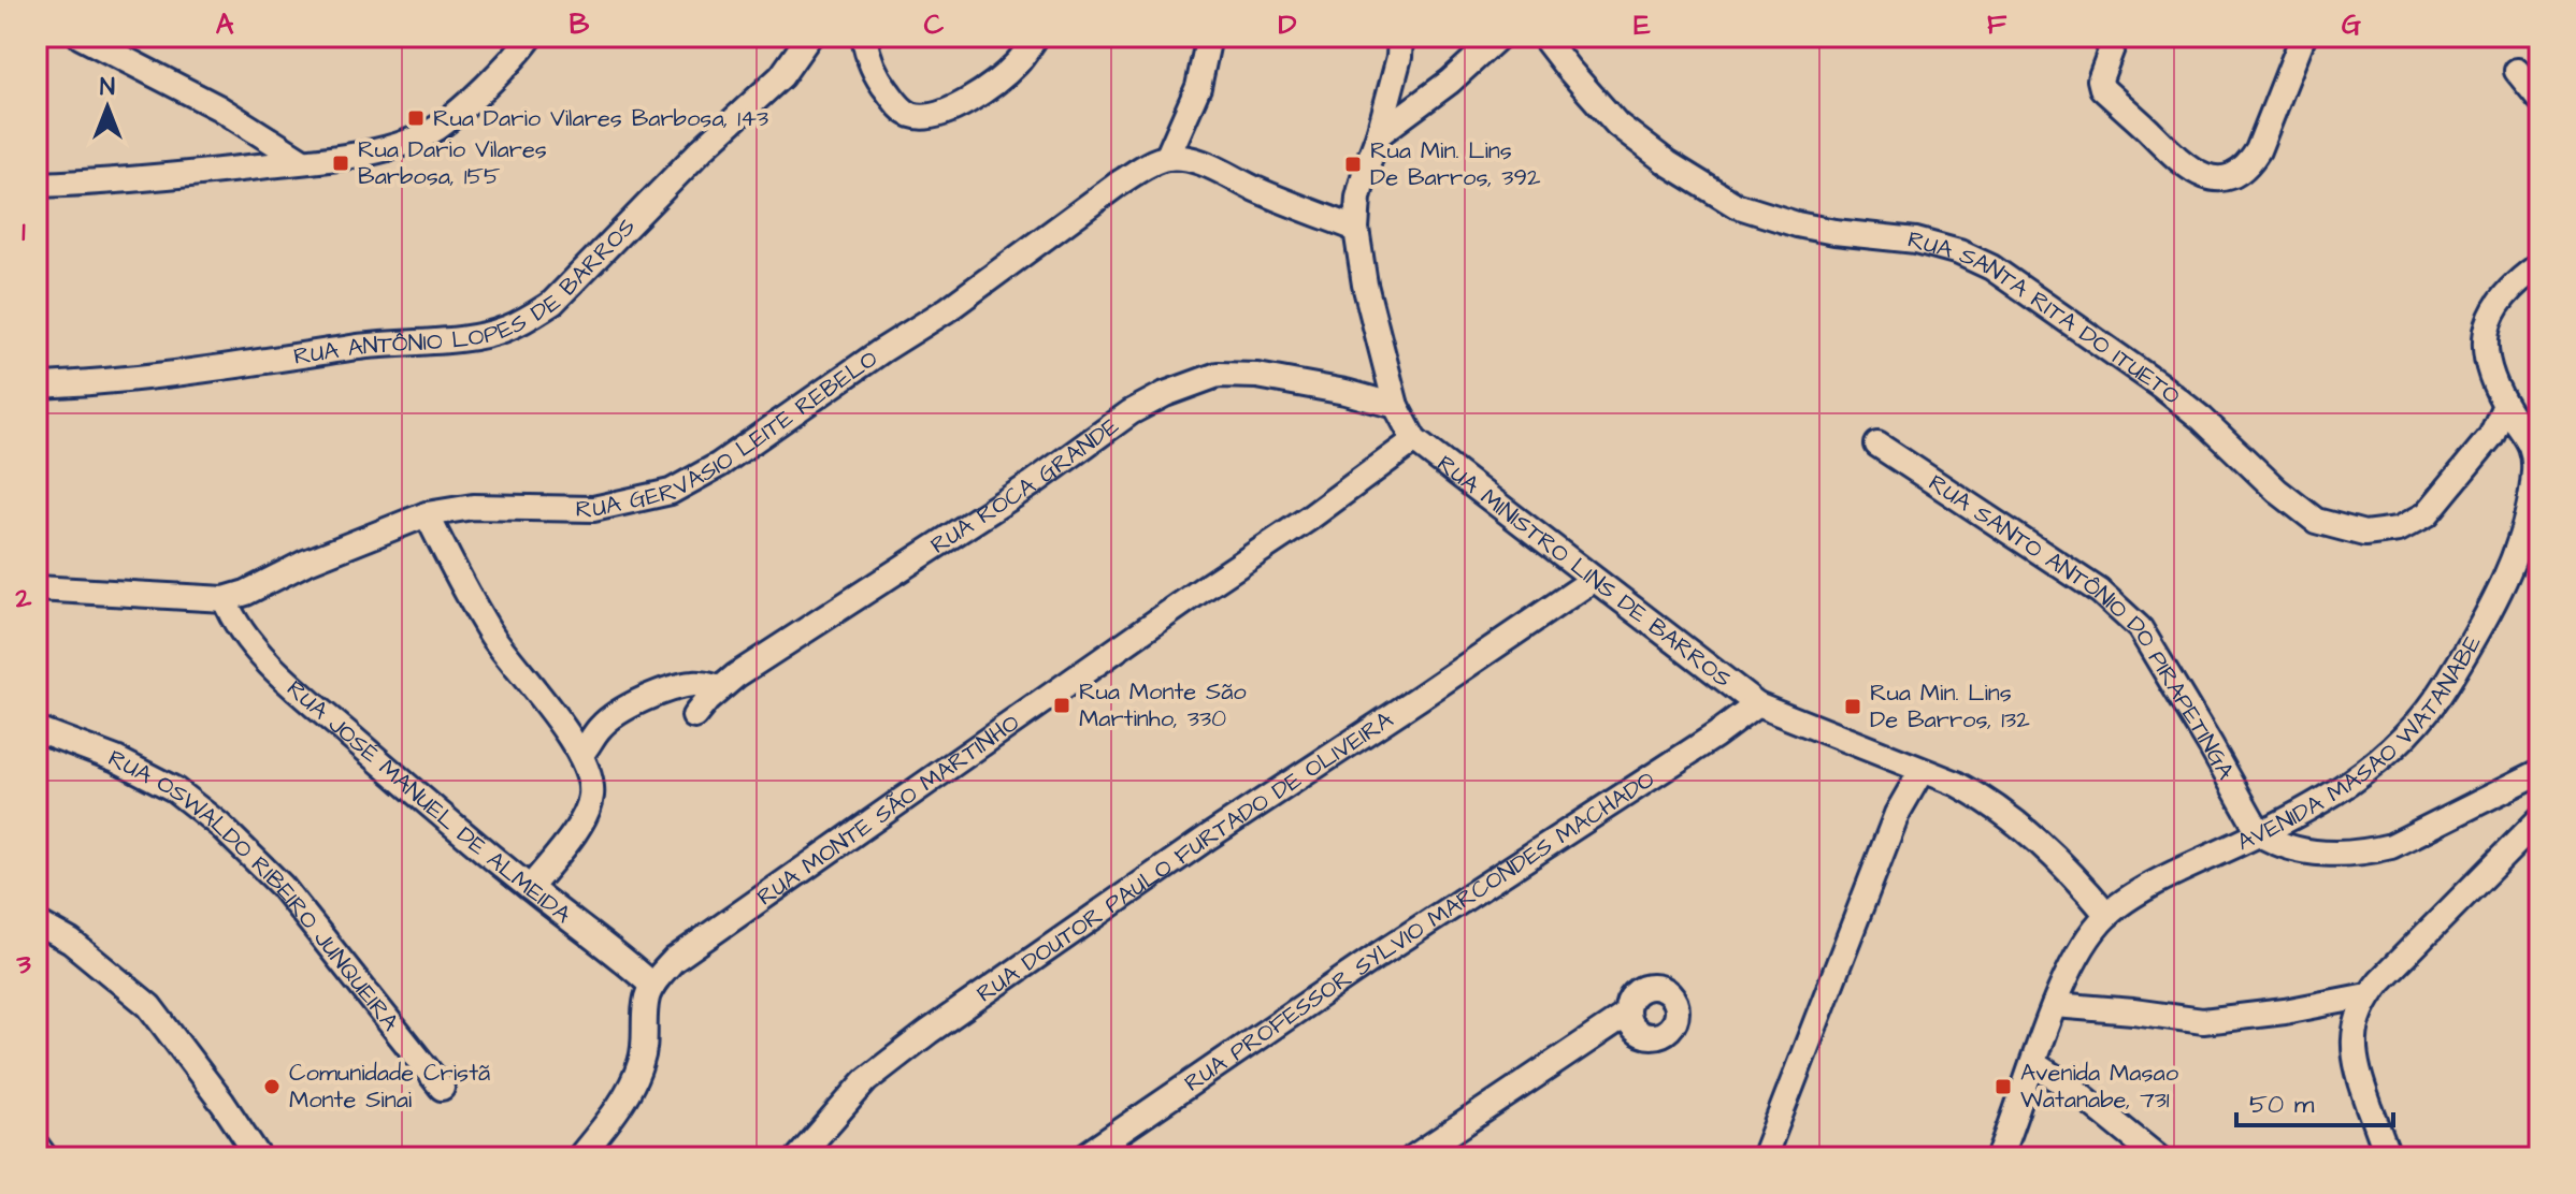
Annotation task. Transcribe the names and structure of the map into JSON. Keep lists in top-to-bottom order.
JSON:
{
  "streets": {
    "street": [
      "RUA ANTÔNIO LOPES DE BARROS",
      "RUA SANTA RITA DO ITUETO",
      "RUA GERVÁSIO LEITE REBELO",
      "RUA ROCA GRANDE",
      "RUA MINISTRO LINS DE BARROS",
      "RUA SANTO ANTÔNIO DO PIRAPETINGA",
      "AVENIDA MASAO WATANABE",
      "RUA JOSÉ MANUEL DE ALMEIDA",
      "RUA MONTE SÃO MARTINHO",
      "RUA DOUTOR PAULO FURTADO DE OLIVEIRA",
      "RUA OSWALDO RIBEIRO JUNQUEIRA",
      "RUA PROFESSOR SYLVIO MARCONDES MACHADO"
    ]
  },
  "crossings": [
    ["RUA SANTA RITA DO ITUETO", "AVENIDA MASAO WATANABE"],
    ["RUA GERVÁSIO LEITE REBELO", "RUA JOSÉ MANUEL DE ALMEIDA"],
    ["RUA ROCA GRANDE", "RUA MINISTRO LINS DE BARROS"],
    ["RUA MINISTRO LINS DE BARROS", "AVENIDA MASAO WATANABE"],
    ["RUA MINISTRO LINS DE BARROS", "RUA MONTE SÃO MARTINHO"],
    ["RUA MINISTRO LINS DE BARROS", "RUA DOUTOR PAULO FURTADO DE OLIVEIRA"],
    ["RUA MINISTRO LINS DE BARROS", "RUA PROFESSOR SYLVIO MARCONDES MACHADO"],
    ["RUA SANTO ANTÔNIO DO PIRAPETINGA", "AVENIDA MASAO WATANABE"],
    ["RUA JOSÉ MANUEL DE ALMEIDA", "RUA MONTE SÃO MARTINHO"]
  ],
  "places": {
    "transit": [
      "Rua Dario Vilares Barbosa, 143",
      "Rua Dario Vilares Barbosa, 155",
      "Rua Min. Lins De Barros, 392",
      "Rua Monte São Martinho, 330",
      "Rua Min. Lins De Barros, 132",
      "Avenida Masao Watanabe, 731"
    ],
    "other": ["Comunidade Cristã Monte Sinai"]
  },
  "scale_bar": "50 m",
  "north": "top",
  "grid": {
    "columns": [
      "A",
      "B",
      "C",
      "D",
      "E",
      "F",
      "G"
    ],
    "rows": ["1", "2", "3"]
  }
}
